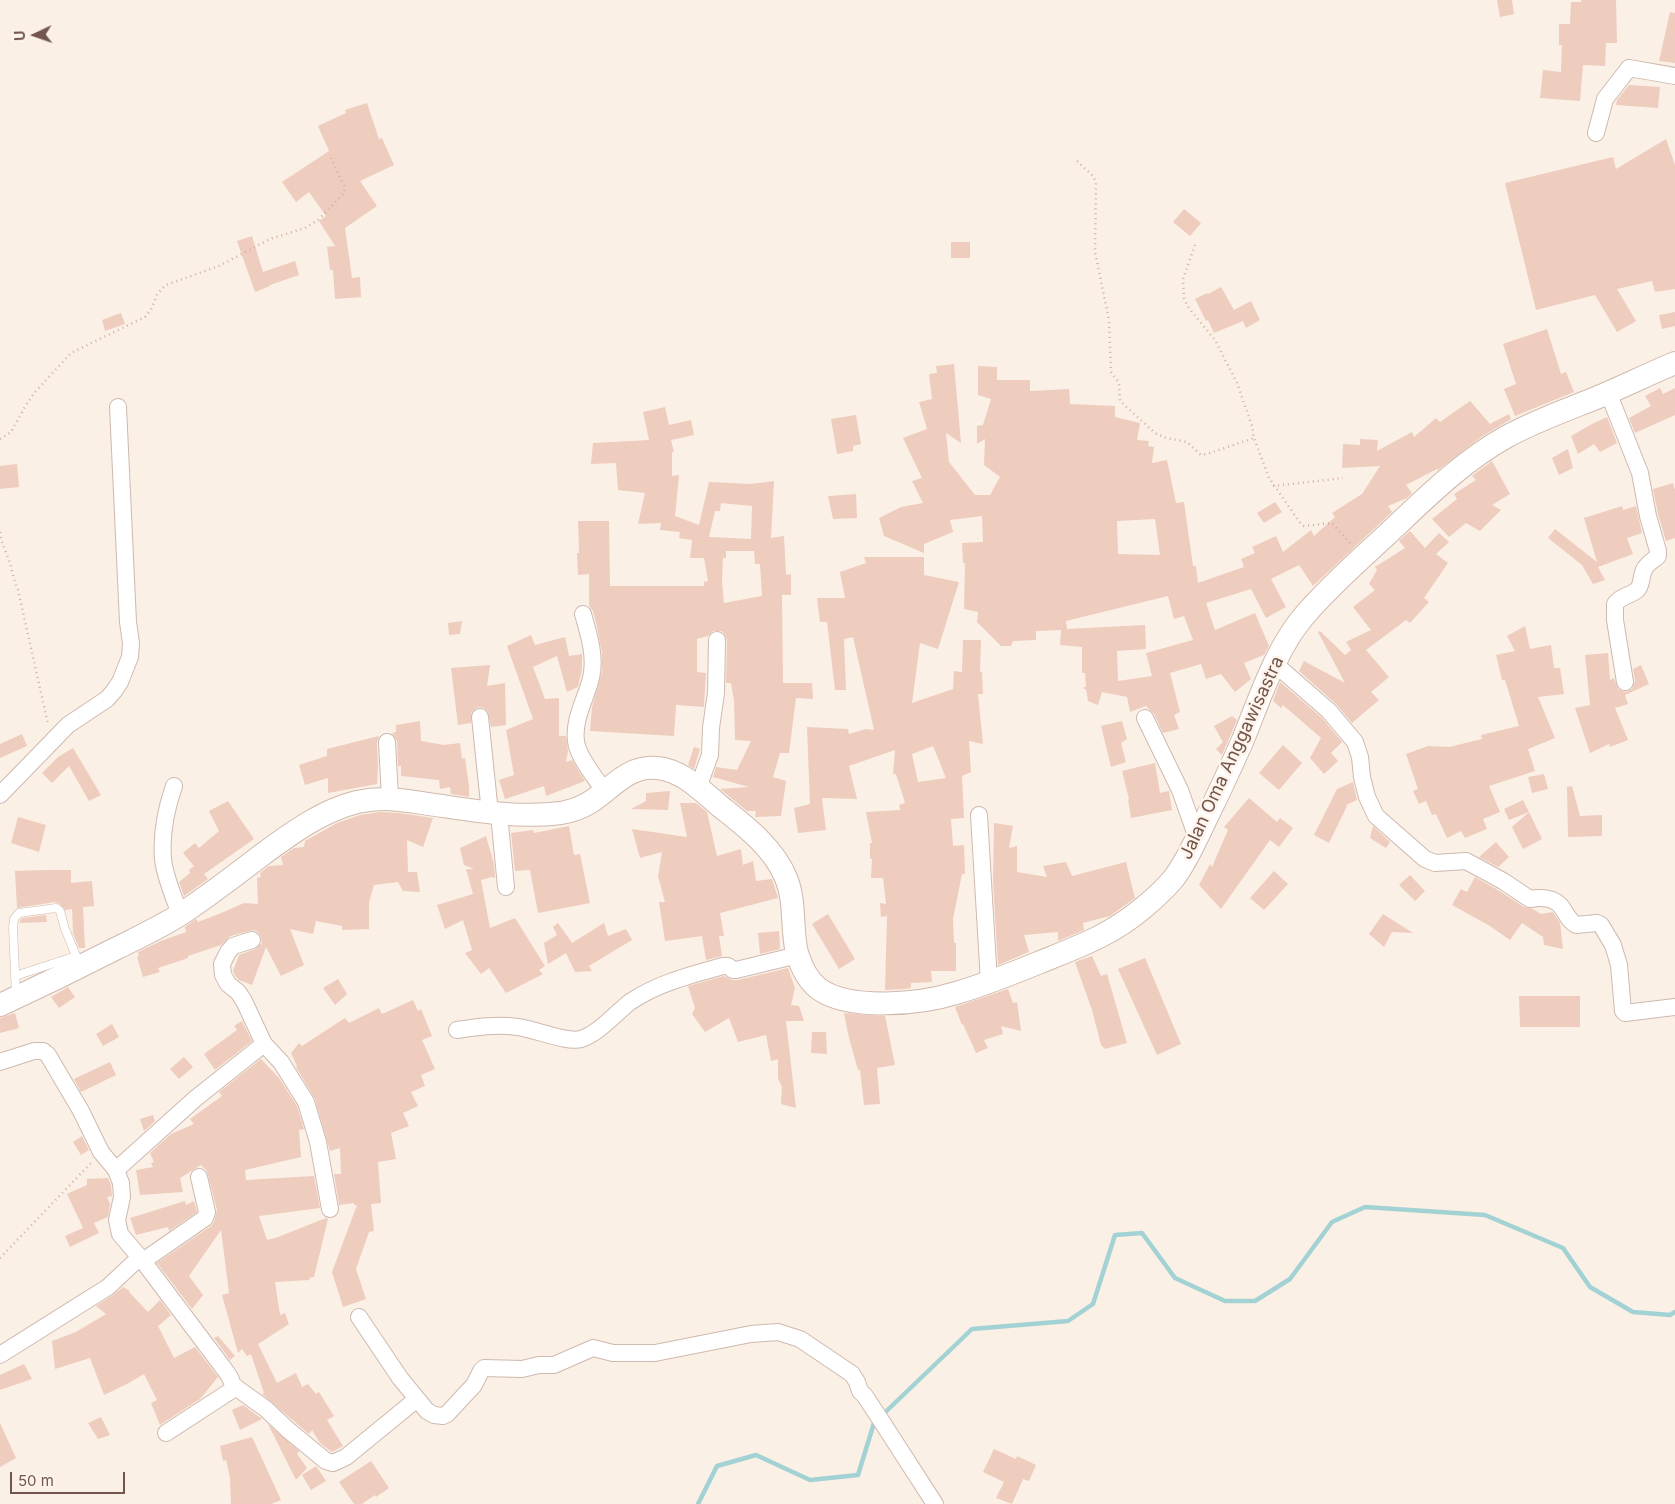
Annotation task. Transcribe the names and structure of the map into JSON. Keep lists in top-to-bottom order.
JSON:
{
  "streets": {
    "main road": ["Jalan Oma Anggawisastra"]
  },
  "scale_bar": "50 m",
  "north": "left"
}
